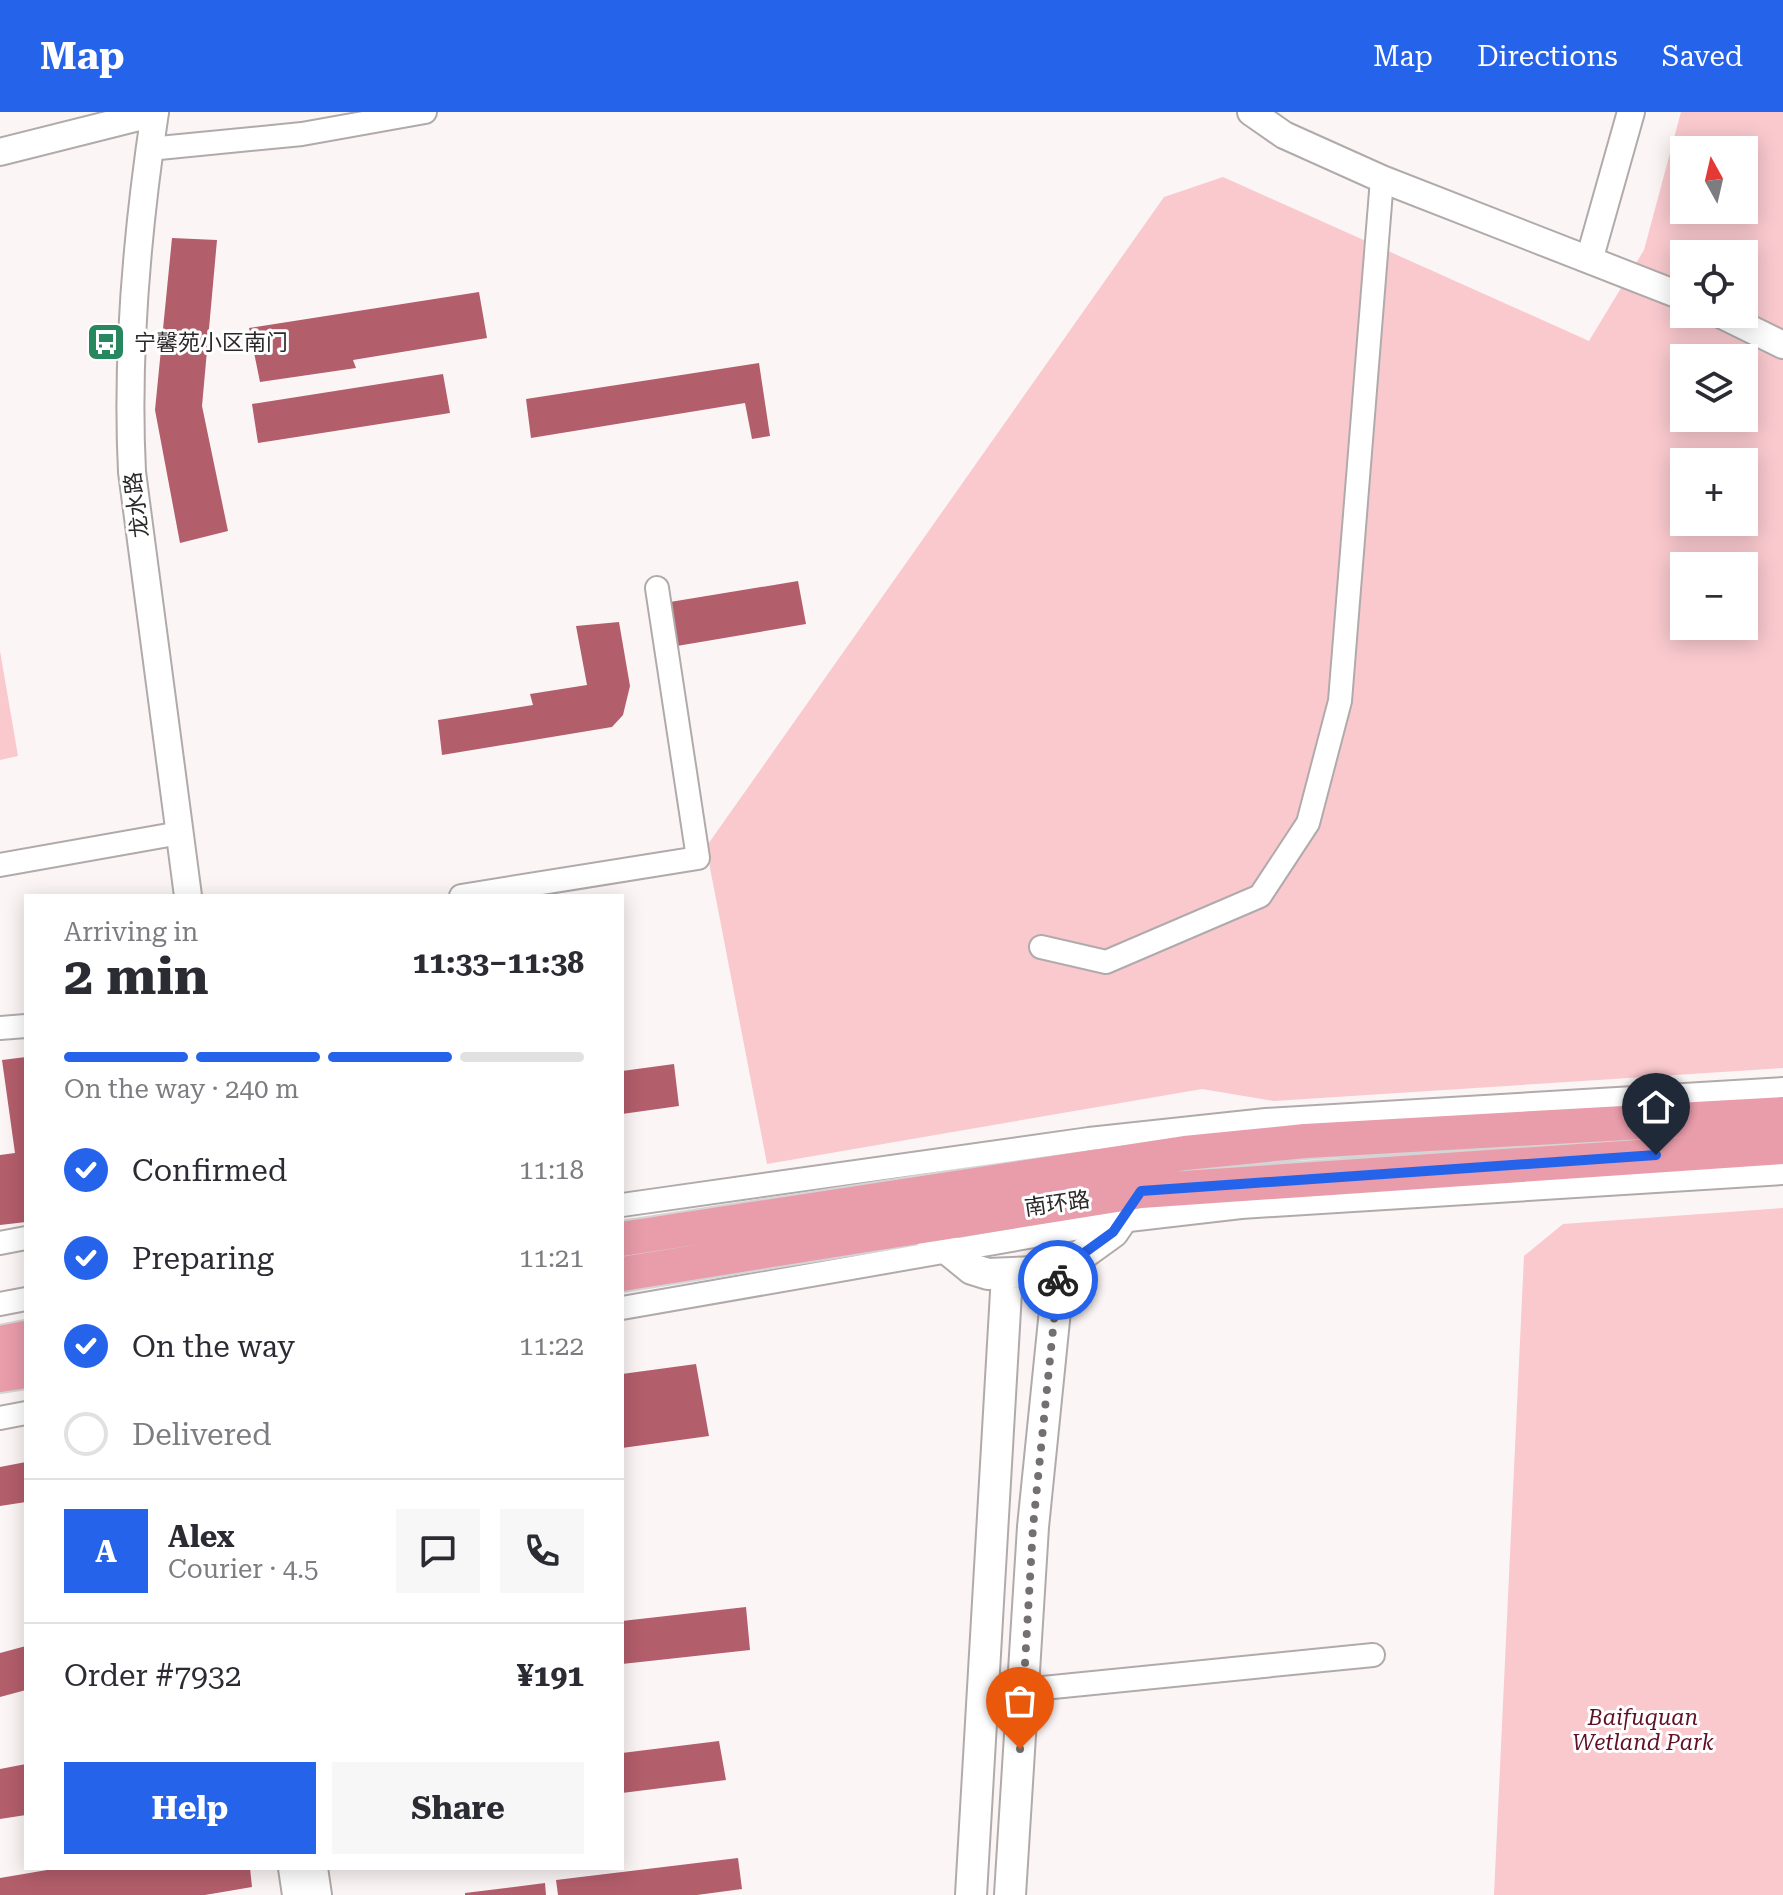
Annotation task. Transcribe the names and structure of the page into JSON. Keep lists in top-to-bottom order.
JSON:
{
  "streets": {
    "main road": ["南环路"],
    "street": ["龙水路"]
  },
  "parks": ["Baifuquan Wetland Park"],
  "places": {
    "bus stop": ["宁馨苑小区南门"]
  },
  "north": "top",
  "page": {
    "header": "Map",
    "nav": ["Map", "Directions", "Saved"],
    "map_buttons": ["+", "−"],
    "heading": ["2 min", "Arriving in", "11:33–11:38"],
    "panel": [
      "Alex",
      "Courier · 4.5",
      "Order #7932",
      "¥191"
    ],
    "bar": "On the way · 240 m",
    "list": [
      ["Confirmed", "11:18"],
      ["Preparing", "11:21"],
      ["On the way", "11:22"],
      "Delivered"
    ],
    "round": "A",
    "buttons": ["Help", "Share"]
  }
}
